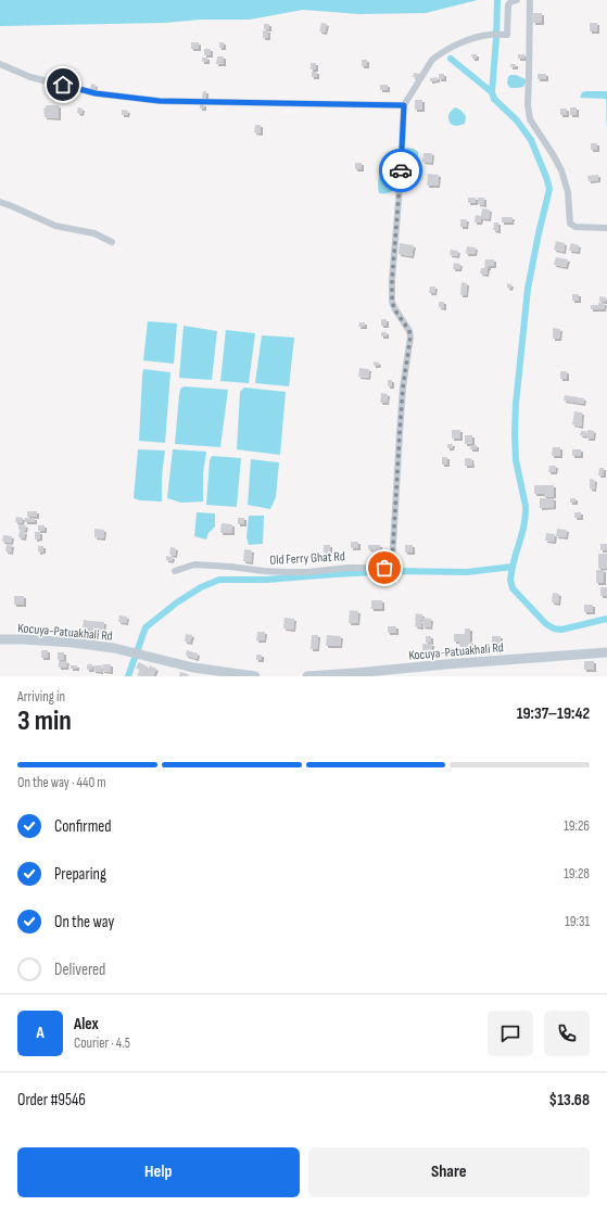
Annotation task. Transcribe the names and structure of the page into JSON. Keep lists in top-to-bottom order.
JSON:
{
  "streets": {
    "main road": ["Kocuya-Patuakhali Rd"],
    "street": ["Old Ferry Ghat Rd"]
  },
  "page": {
    "heading": ["3 min", "Arriving in", "19:37–19:42"],
    "panel": [
      "Alex",
      "Courier · 4.5",
      "Order #9546",
      "$13.68"
    ],
    "bar": "On the way · 440 m",
    "list": [
      ["Confirmed", "19:26"],
      ["Preparing", "19:28"],
      ["On the way", "19:31"],
      "Delivered"
    ],
    "round": "A",
    "buttons": ["Help", "Share"]
  }
}
